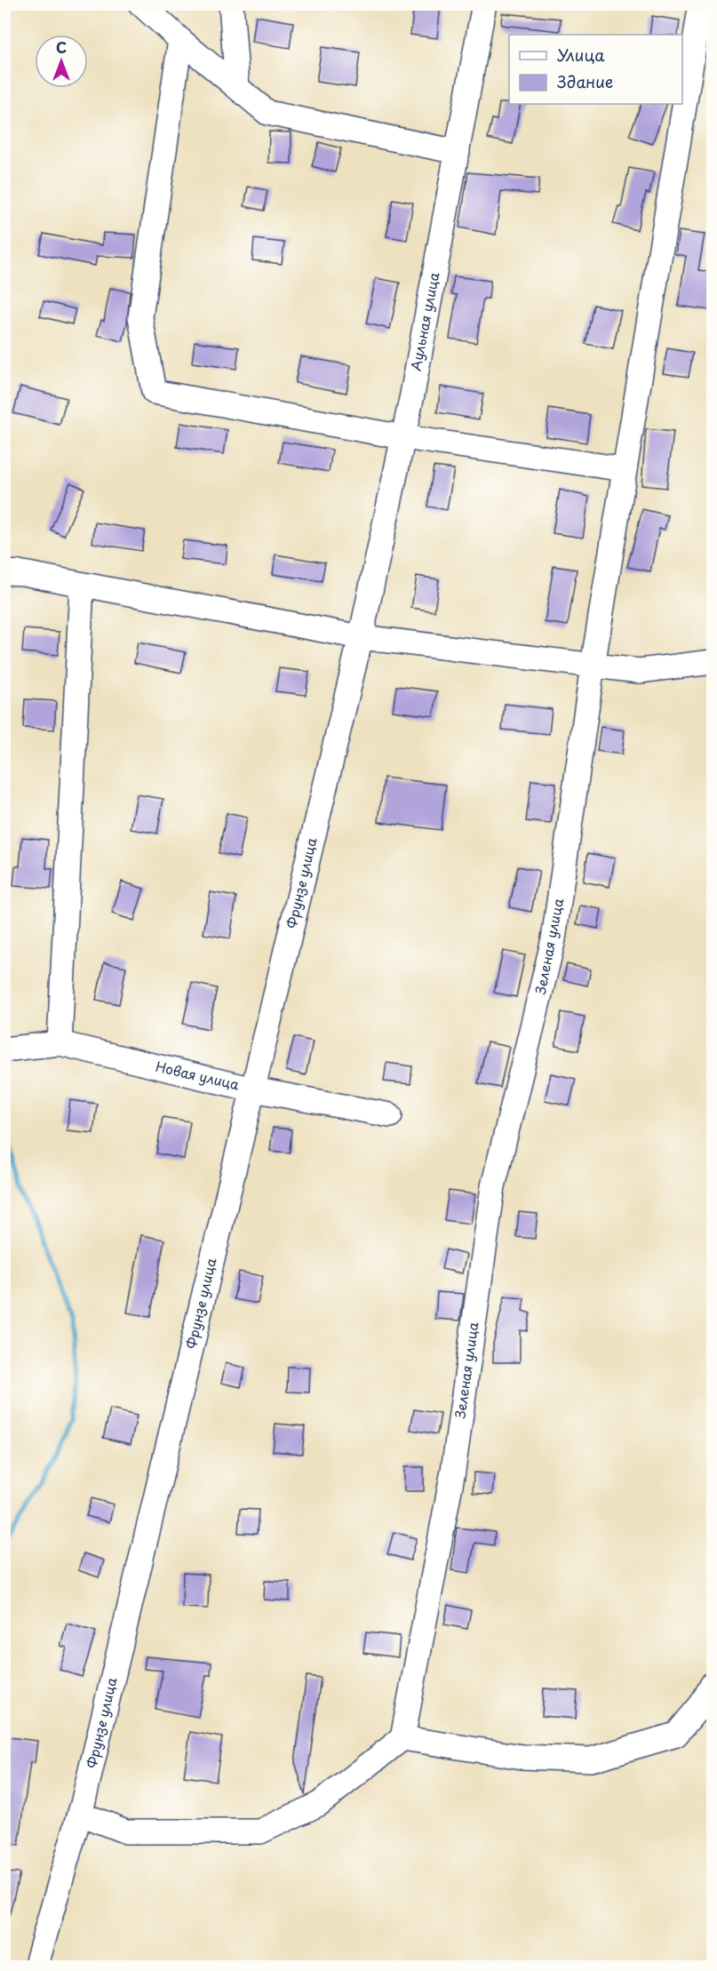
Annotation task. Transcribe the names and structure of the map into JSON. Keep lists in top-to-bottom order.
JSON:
{
  "streets": {
    "street": [
      "Аульная улица",
      "Фрунзе улица",
      "Зеленая улица",
      "Новая улица"
    ]
  },
  "crossings": [
    ["Аульная улица", "Фрунзе улица"],
    ["Фрунзе улица", "Новая улица"]
  ],
  "legend": ["Улица", "Здание"],
  "north": "top"
}
